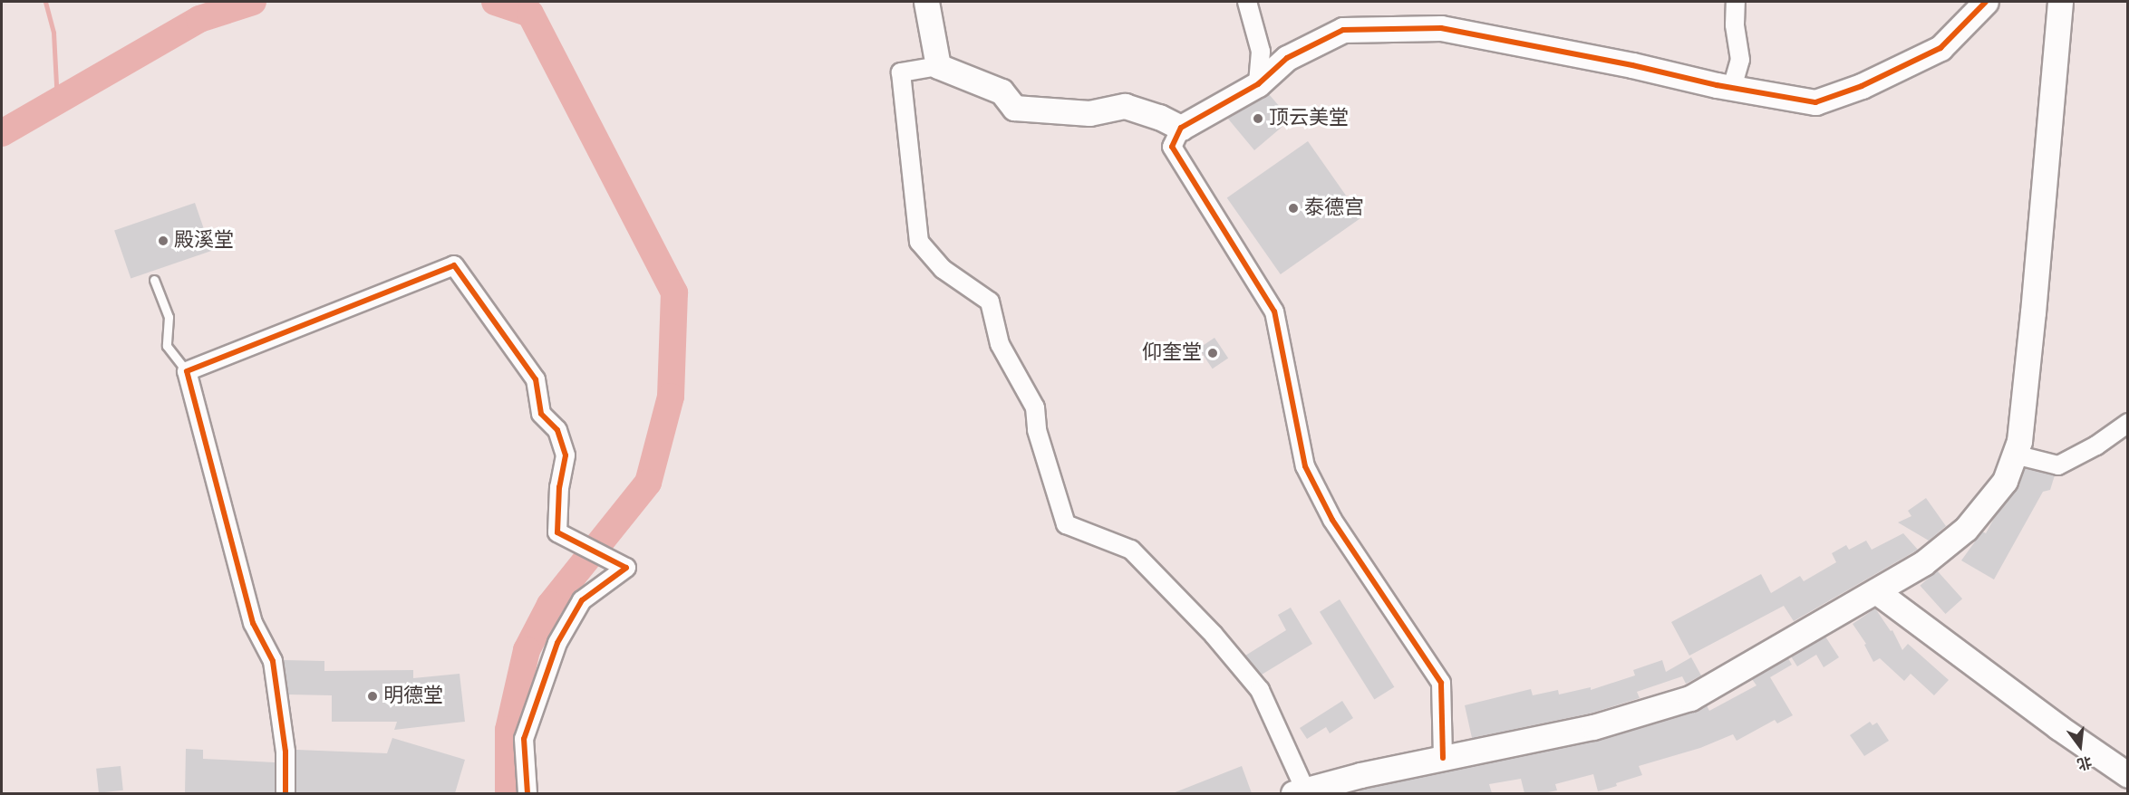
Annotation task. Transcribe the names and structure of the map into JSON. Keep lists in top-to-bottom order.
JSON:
{
  "places": [
    "顶云美堂",
    "泰德宫",
    "殿溪堂",
    "仰奎堂",
    "明德堂"
  ],
  "north": "bottom"
}
